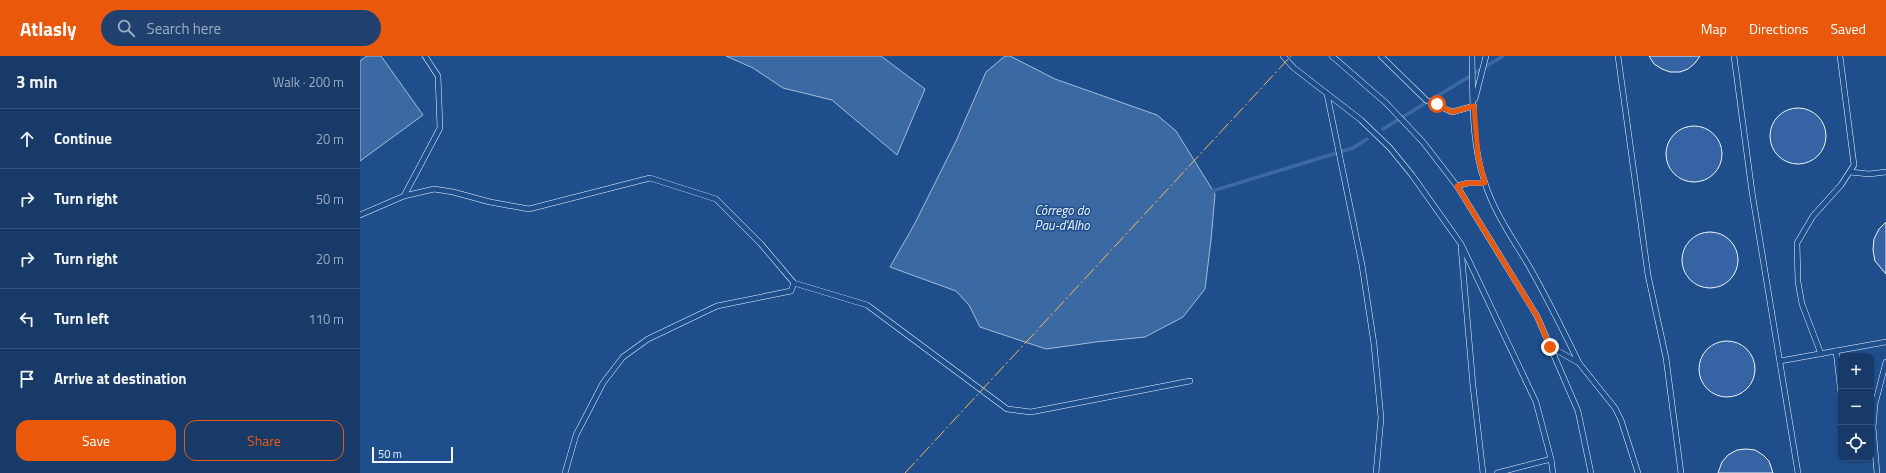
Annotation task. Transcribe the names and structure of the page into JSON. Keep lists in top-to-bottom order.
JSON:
{
  "water": ["Córrego do Pau-d'Alho"],
  "scale_bar": "50 m",
  "page": {
    "header": "Atlasly",
    "search": "Search here",
    "nav": ["Map", "Directions", "Saved"],
    "heading": ["3 min", "Walk · 200 m"],
    "list": [
      ["Continue", "20 m"],
      ["Turn right", "50 m"],
      ["Turn right", "20 m"],
      ["Turn left", "110 m"],
      "Arrive at destination"
    ],
    "map_buttons": ["+", "−"],
    "buttons": ["Save", "Share"],
    "scale": "50 m"
  }
}
